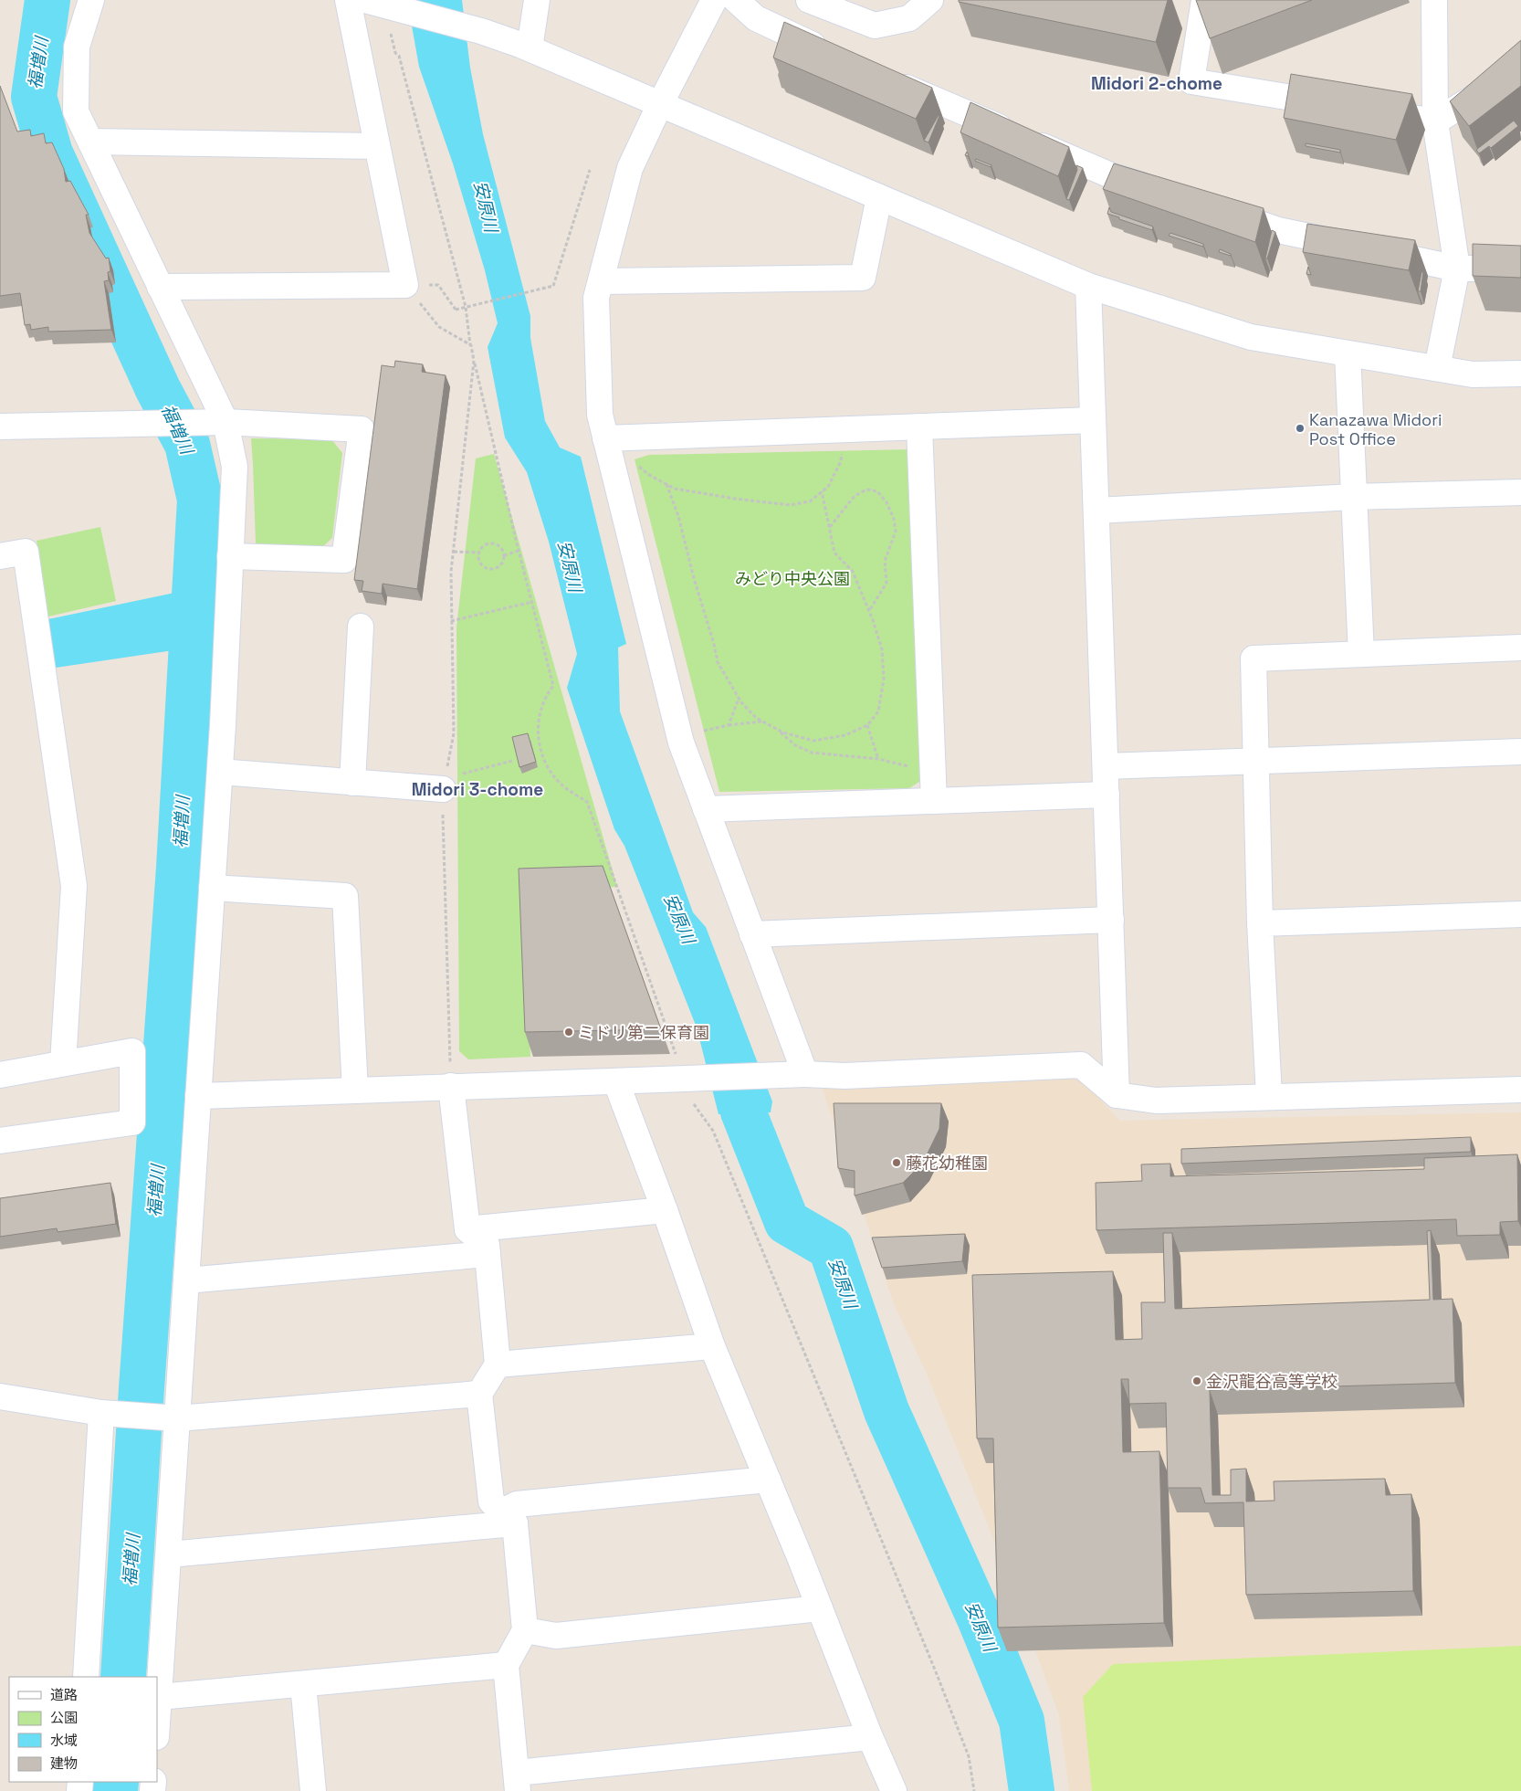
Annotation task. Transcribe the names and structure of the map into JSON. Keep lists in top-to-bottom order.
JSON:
{
  "districts": ["Midori 2-chome", "Midori 3-chome"],
  "water": ["福増川", "安原川"],
  "parks": ["みどり中央公園"],
  "places": [
    "Kanazawa Midori Post Office",
    "ミドリ第二保育園",
    "藤花幼稚園",
    "金沢龍谷高等学校"
  ],
  "legend": [
    "道路",
    "公園",
    "水域",
    "建物"
  ]
}
